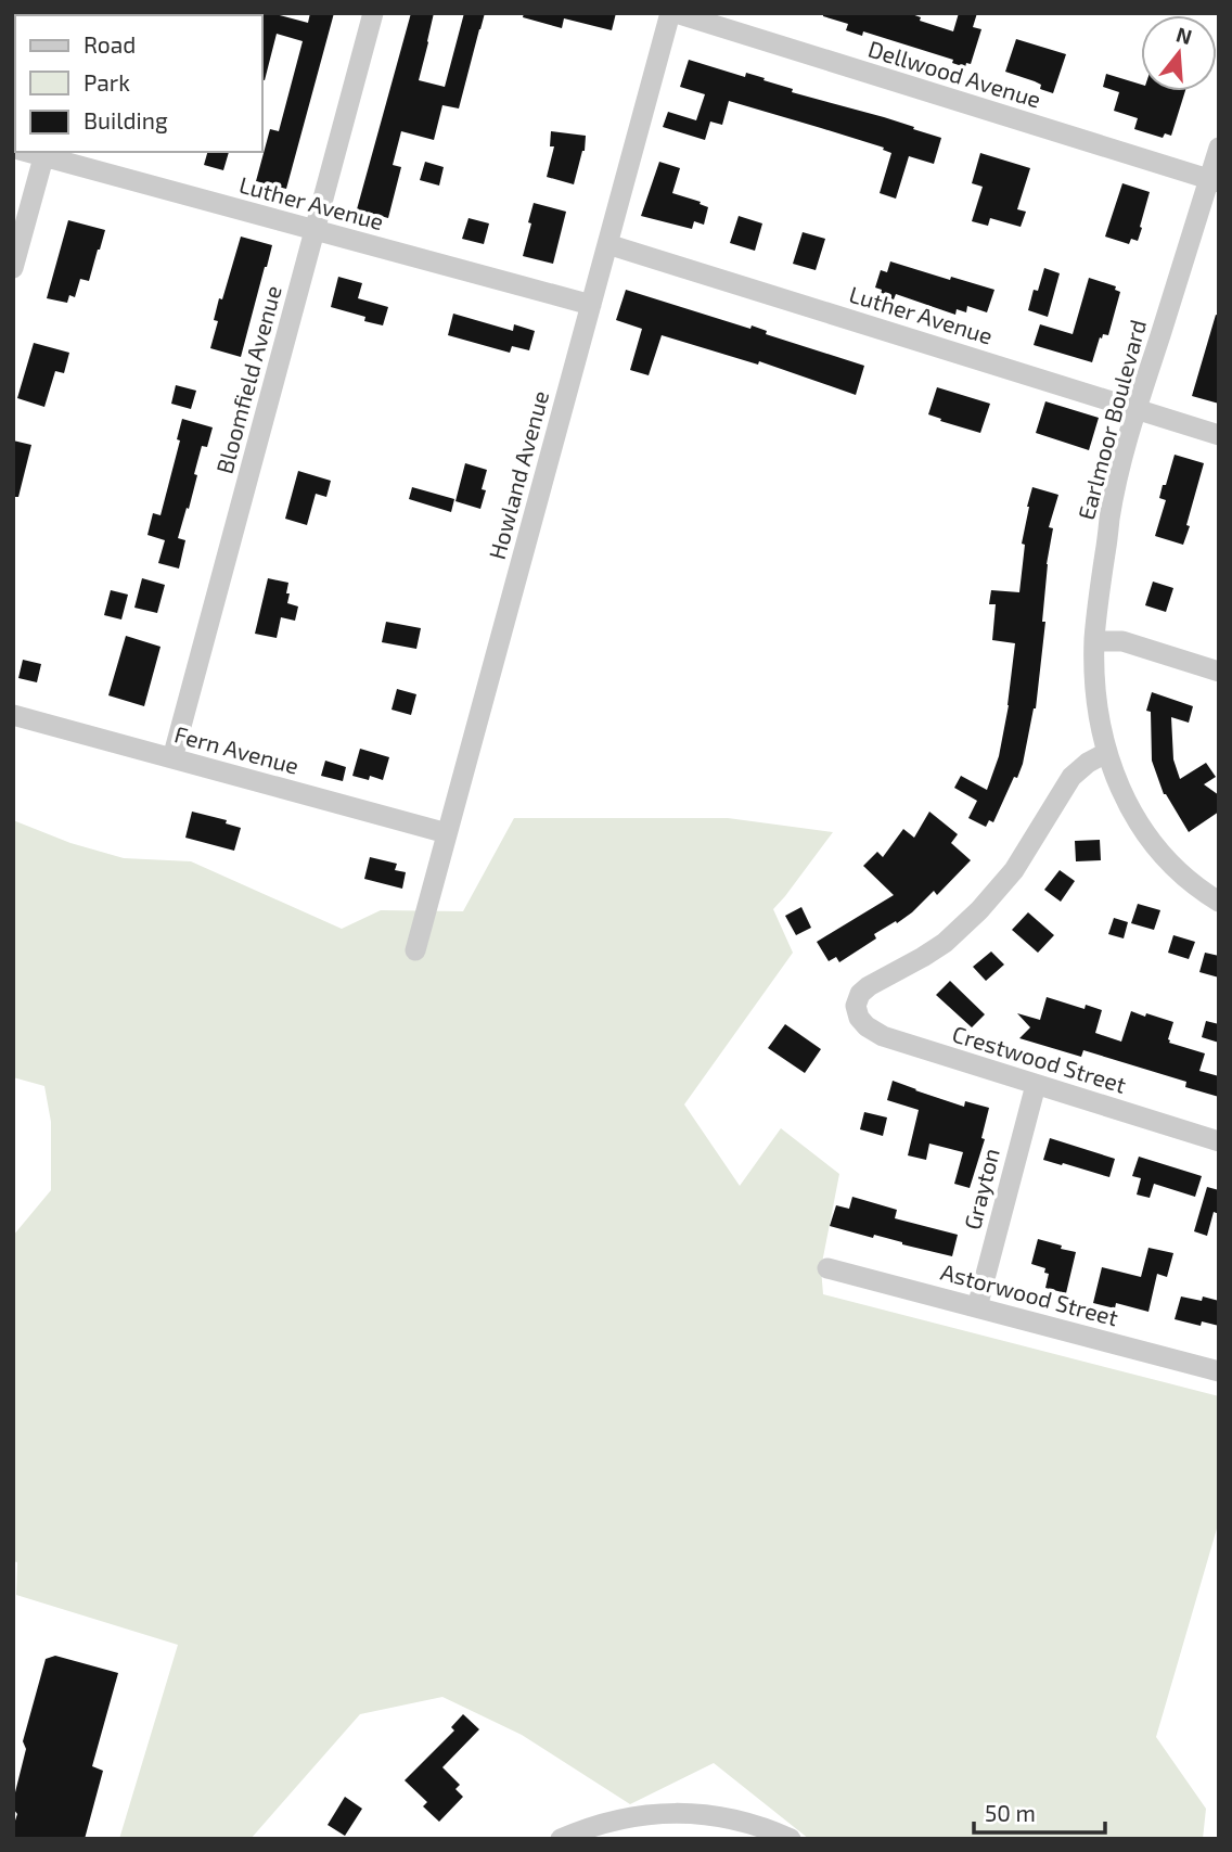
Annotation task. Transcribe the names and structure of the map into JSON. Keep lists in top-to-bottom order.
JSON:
{
  "streets": {
    "street": [
      "Dellwood Avenue",
      "Luther Avenue",
      "Bloomfield Avenue",
      "Earlmoor Boulevard",
      "Howland Avenue",
      "Fern Avenue",
      "Crestwood Street",
      "Grayton",
      "Astorwood Street"
    ]
  },
  "crossings": [
    ["Dellwood Avenue", "Earlmoor Boulevard"],
    ["Dellwood Avenue", "Howland Avenue"],
    ["Luther Avenue", "Bloomfield Avenue"],
    ["Luther Avenue", "Earlmoor Boulevard"],
    ["Luther Avenue", "Howland Avenue"],
    ["Bloomfield Avenue", "Fern Avenue"],
    ["Earlmoor Boulevard", "Crestwood Street"],
    ["Howland Avenue", "Fern Avenue"],
    ["Crestwood Street", "Grayton"],
    ["Grayton", "Astorwood Street"]
  ],
  "legend": ["Road", "Park", "Building"],
  "scale_bar": "50 m",
  "north": "top"
}
